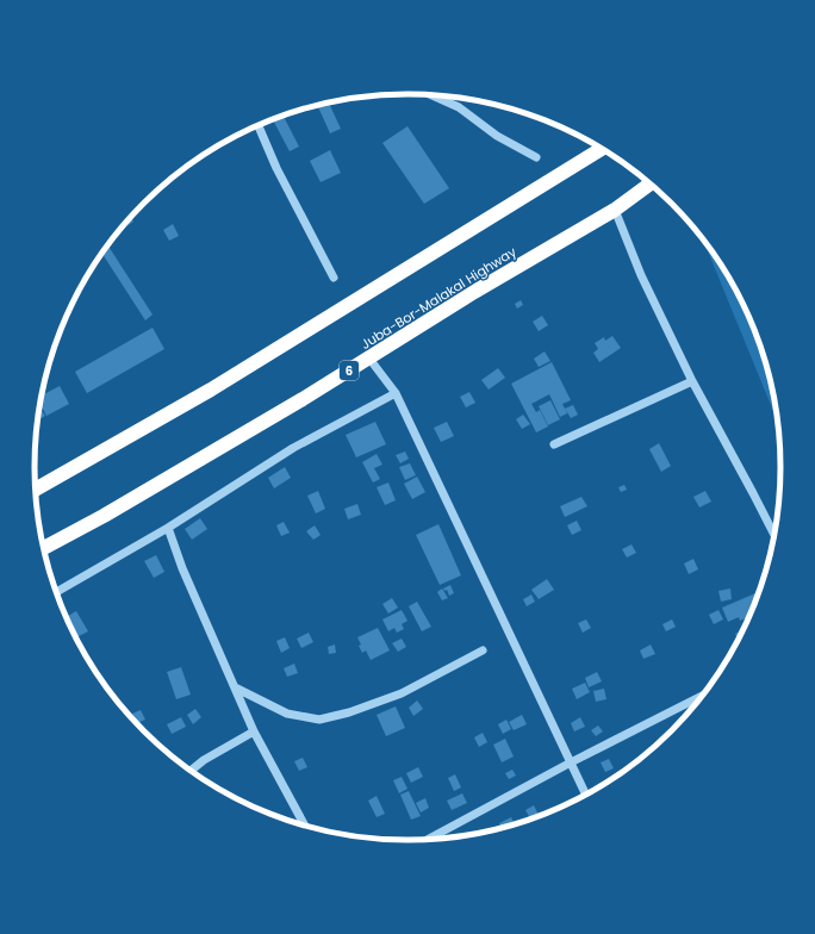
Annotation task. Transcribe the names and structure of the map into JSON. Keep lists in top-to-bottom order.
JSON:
{
  "streets": {
    "highway": ["Juba-Bor-Malakal Highway", "6"]
  }
}
